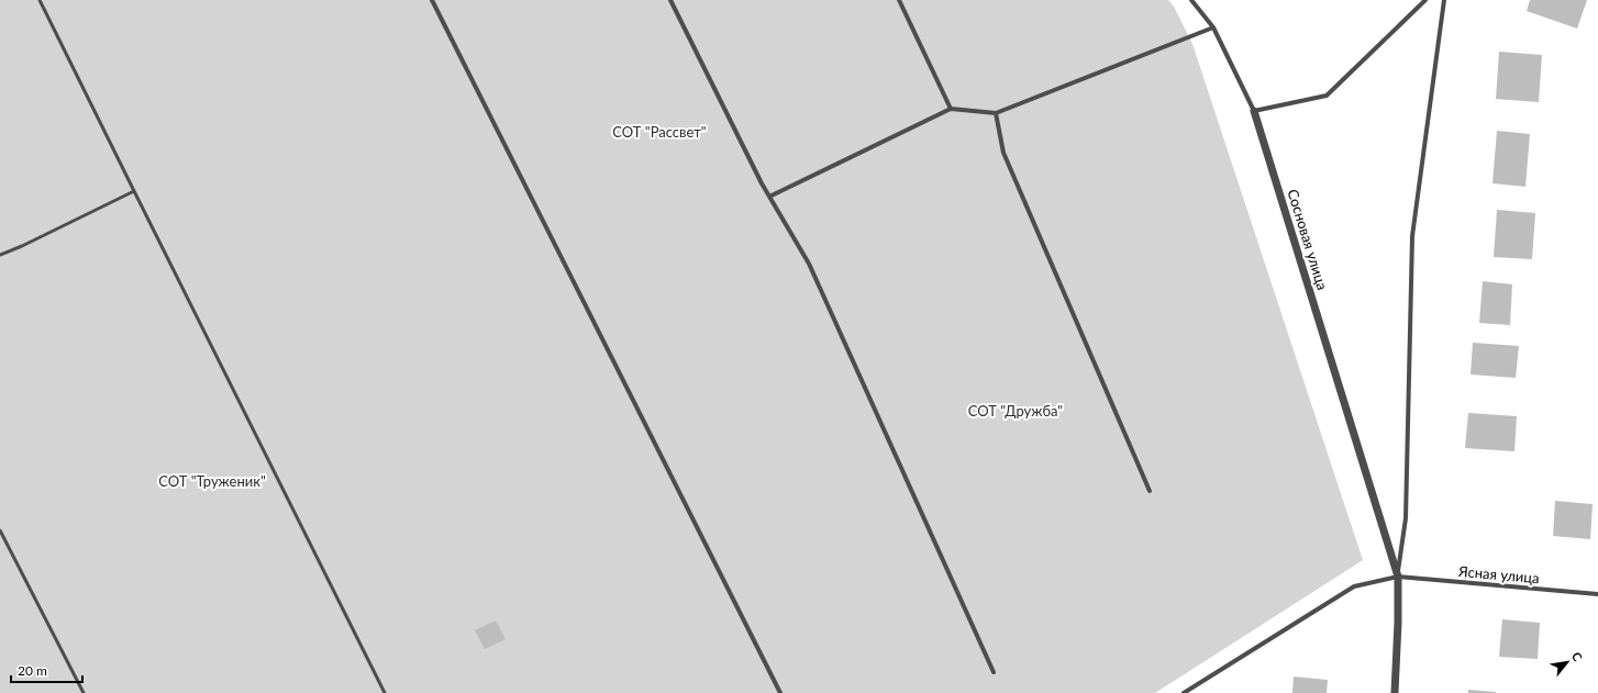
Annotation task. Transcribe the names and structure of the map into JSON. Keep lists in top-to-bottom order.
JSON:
{
  "streets": {
    "street": ["Сосновая улица", "Ясная улица"]
  },
  "crossings": [
    ["Сосновая улица", "Ясная улица"]
  ],
  "parks": ["СОТ \"Рассвет\"", "СОТ \"Дружба\"", "СОТ \"Труженик\""],
  "scale_bar": "20 m",
  "north": "top right"
}
